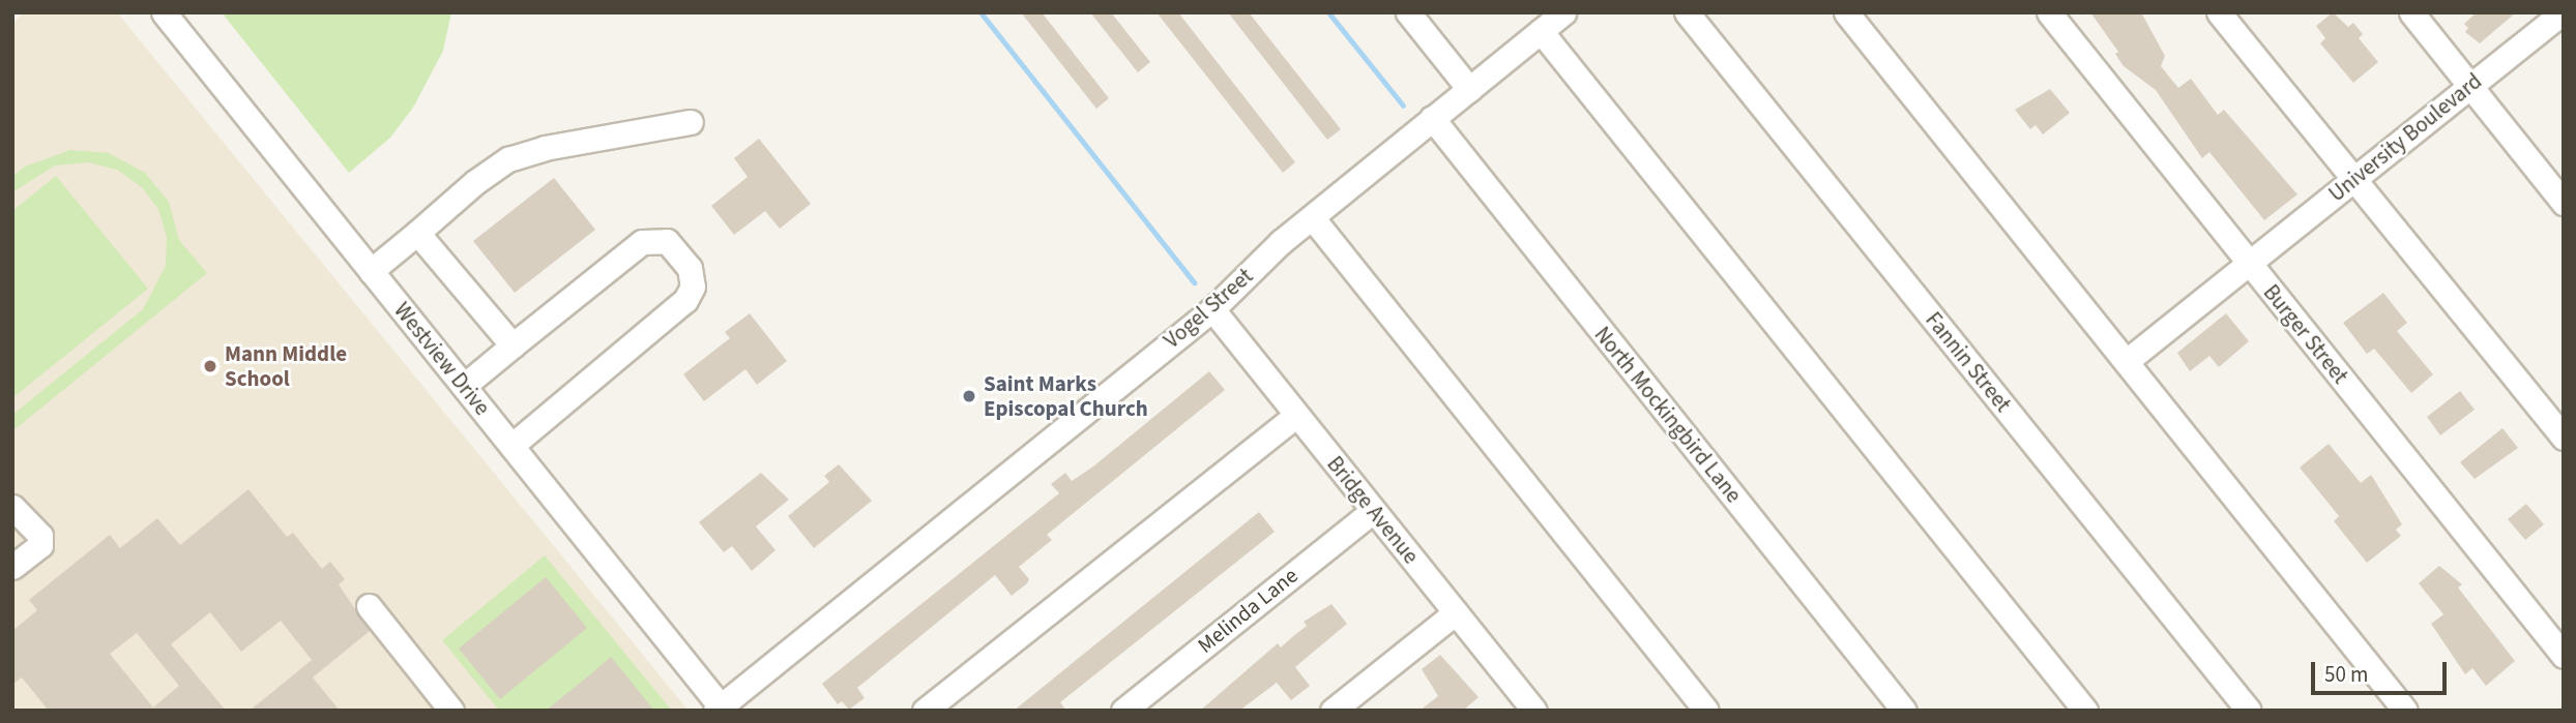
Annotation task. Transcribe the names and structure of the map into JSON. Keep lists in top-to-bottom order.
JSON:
{
  "streets": {
    "street": [
      "University Boulevard",
      "Vogel Street",
      "Burger Street",
      "Westview Drive",
      "Fannin Street",
      "North Mockingbird Lane",
      "Bridge Avenue",
      "Melinda Lane"
    ]
  },
  "crossings": [
    ["University Boulevard", "Burger Street"],
    ["Vogel Street", "Westview Drive"],
    ["Vogel Street", "North Mockingbird Lane"],
    ["Vogel Street", "Bridge Avenue"],
    ["Bridge Avenue", "Melinda Lane"]
  ],
  "places": ["Mann Middle School", "Saint Marks Episcopal Church"],
  "scale_bar": "50 m"
}
